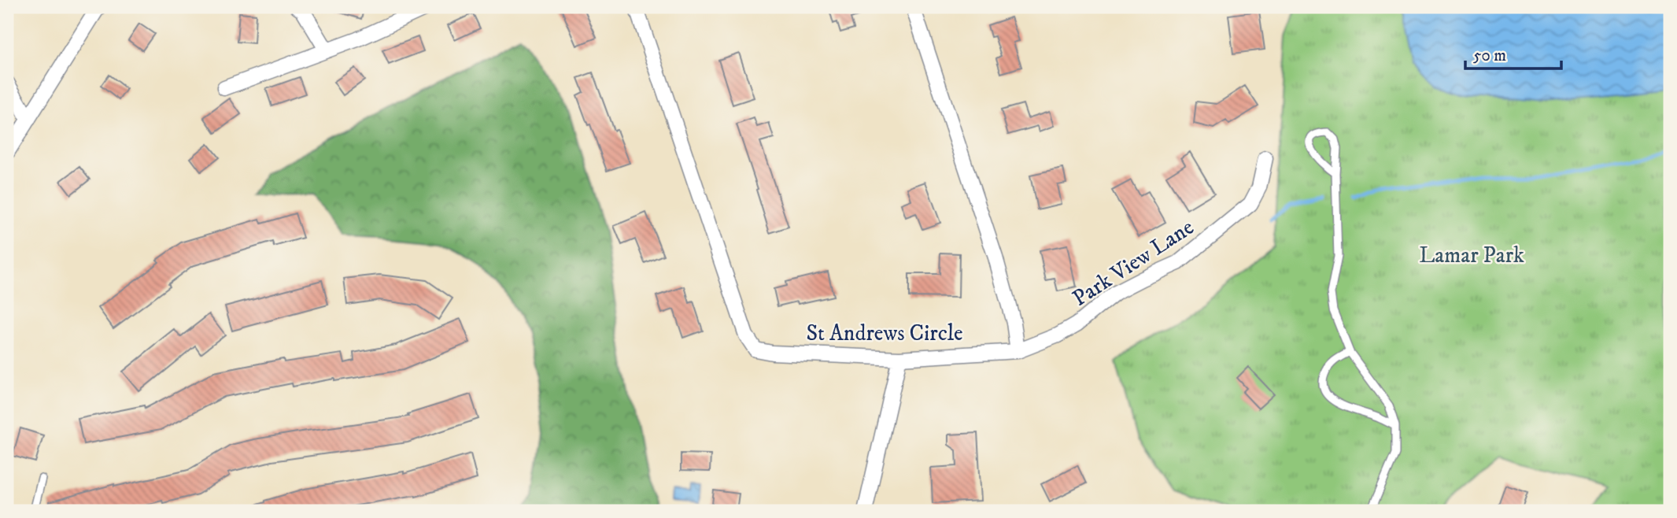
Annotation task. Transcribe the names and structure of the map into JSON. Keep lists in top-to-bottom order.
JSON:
{
  "streets": {
    "street": ["Park View Lane", "St Andrews Circle"]
  },
  "crossings": [
    ["Park View Lane", "St Andrews Circle"]
  ],
  "parks": ["Lamar Park"],
  "scale_bar": "50 m"
}
